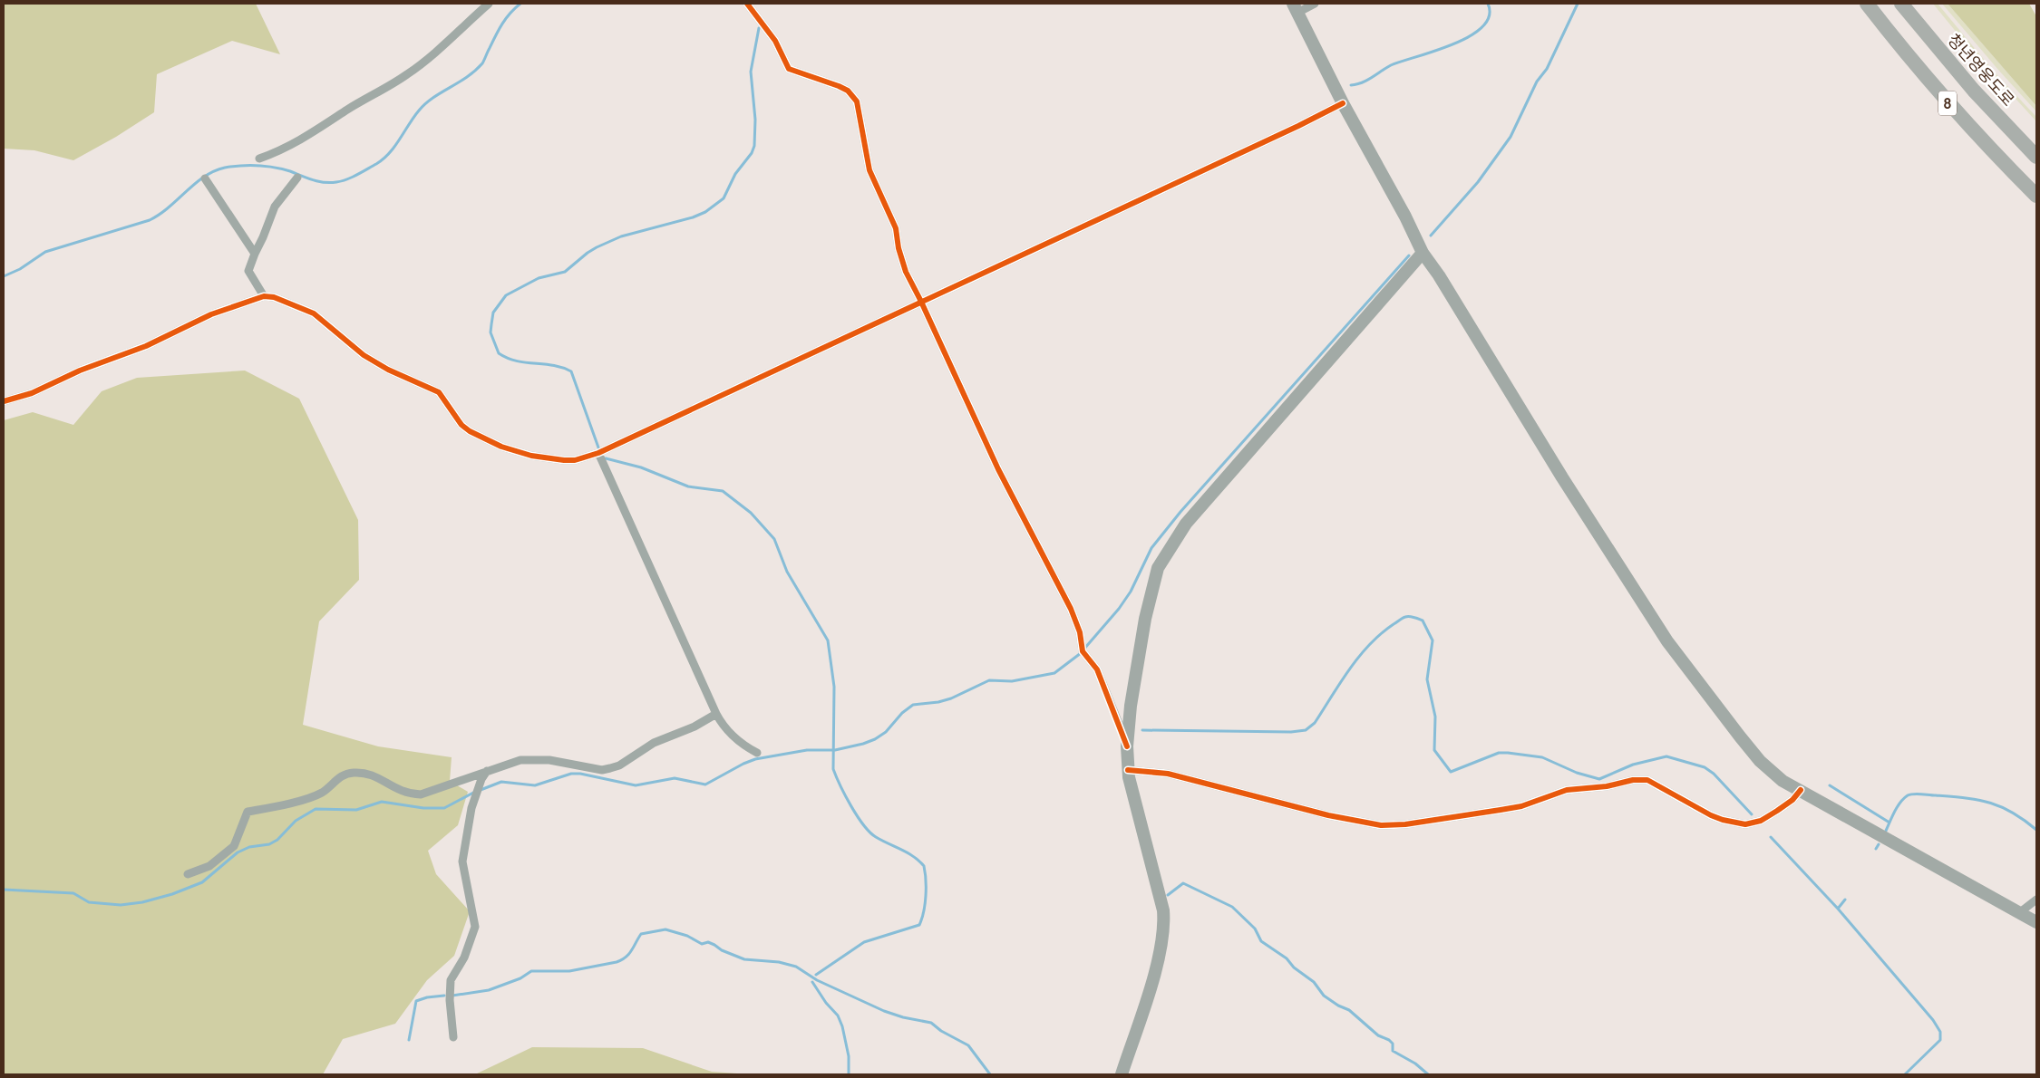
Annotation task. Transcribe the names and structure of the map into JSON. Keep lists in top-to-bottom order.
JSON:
{
  "streets": {
    "highway": ["청년영웅도로", "8"]
  }
}
